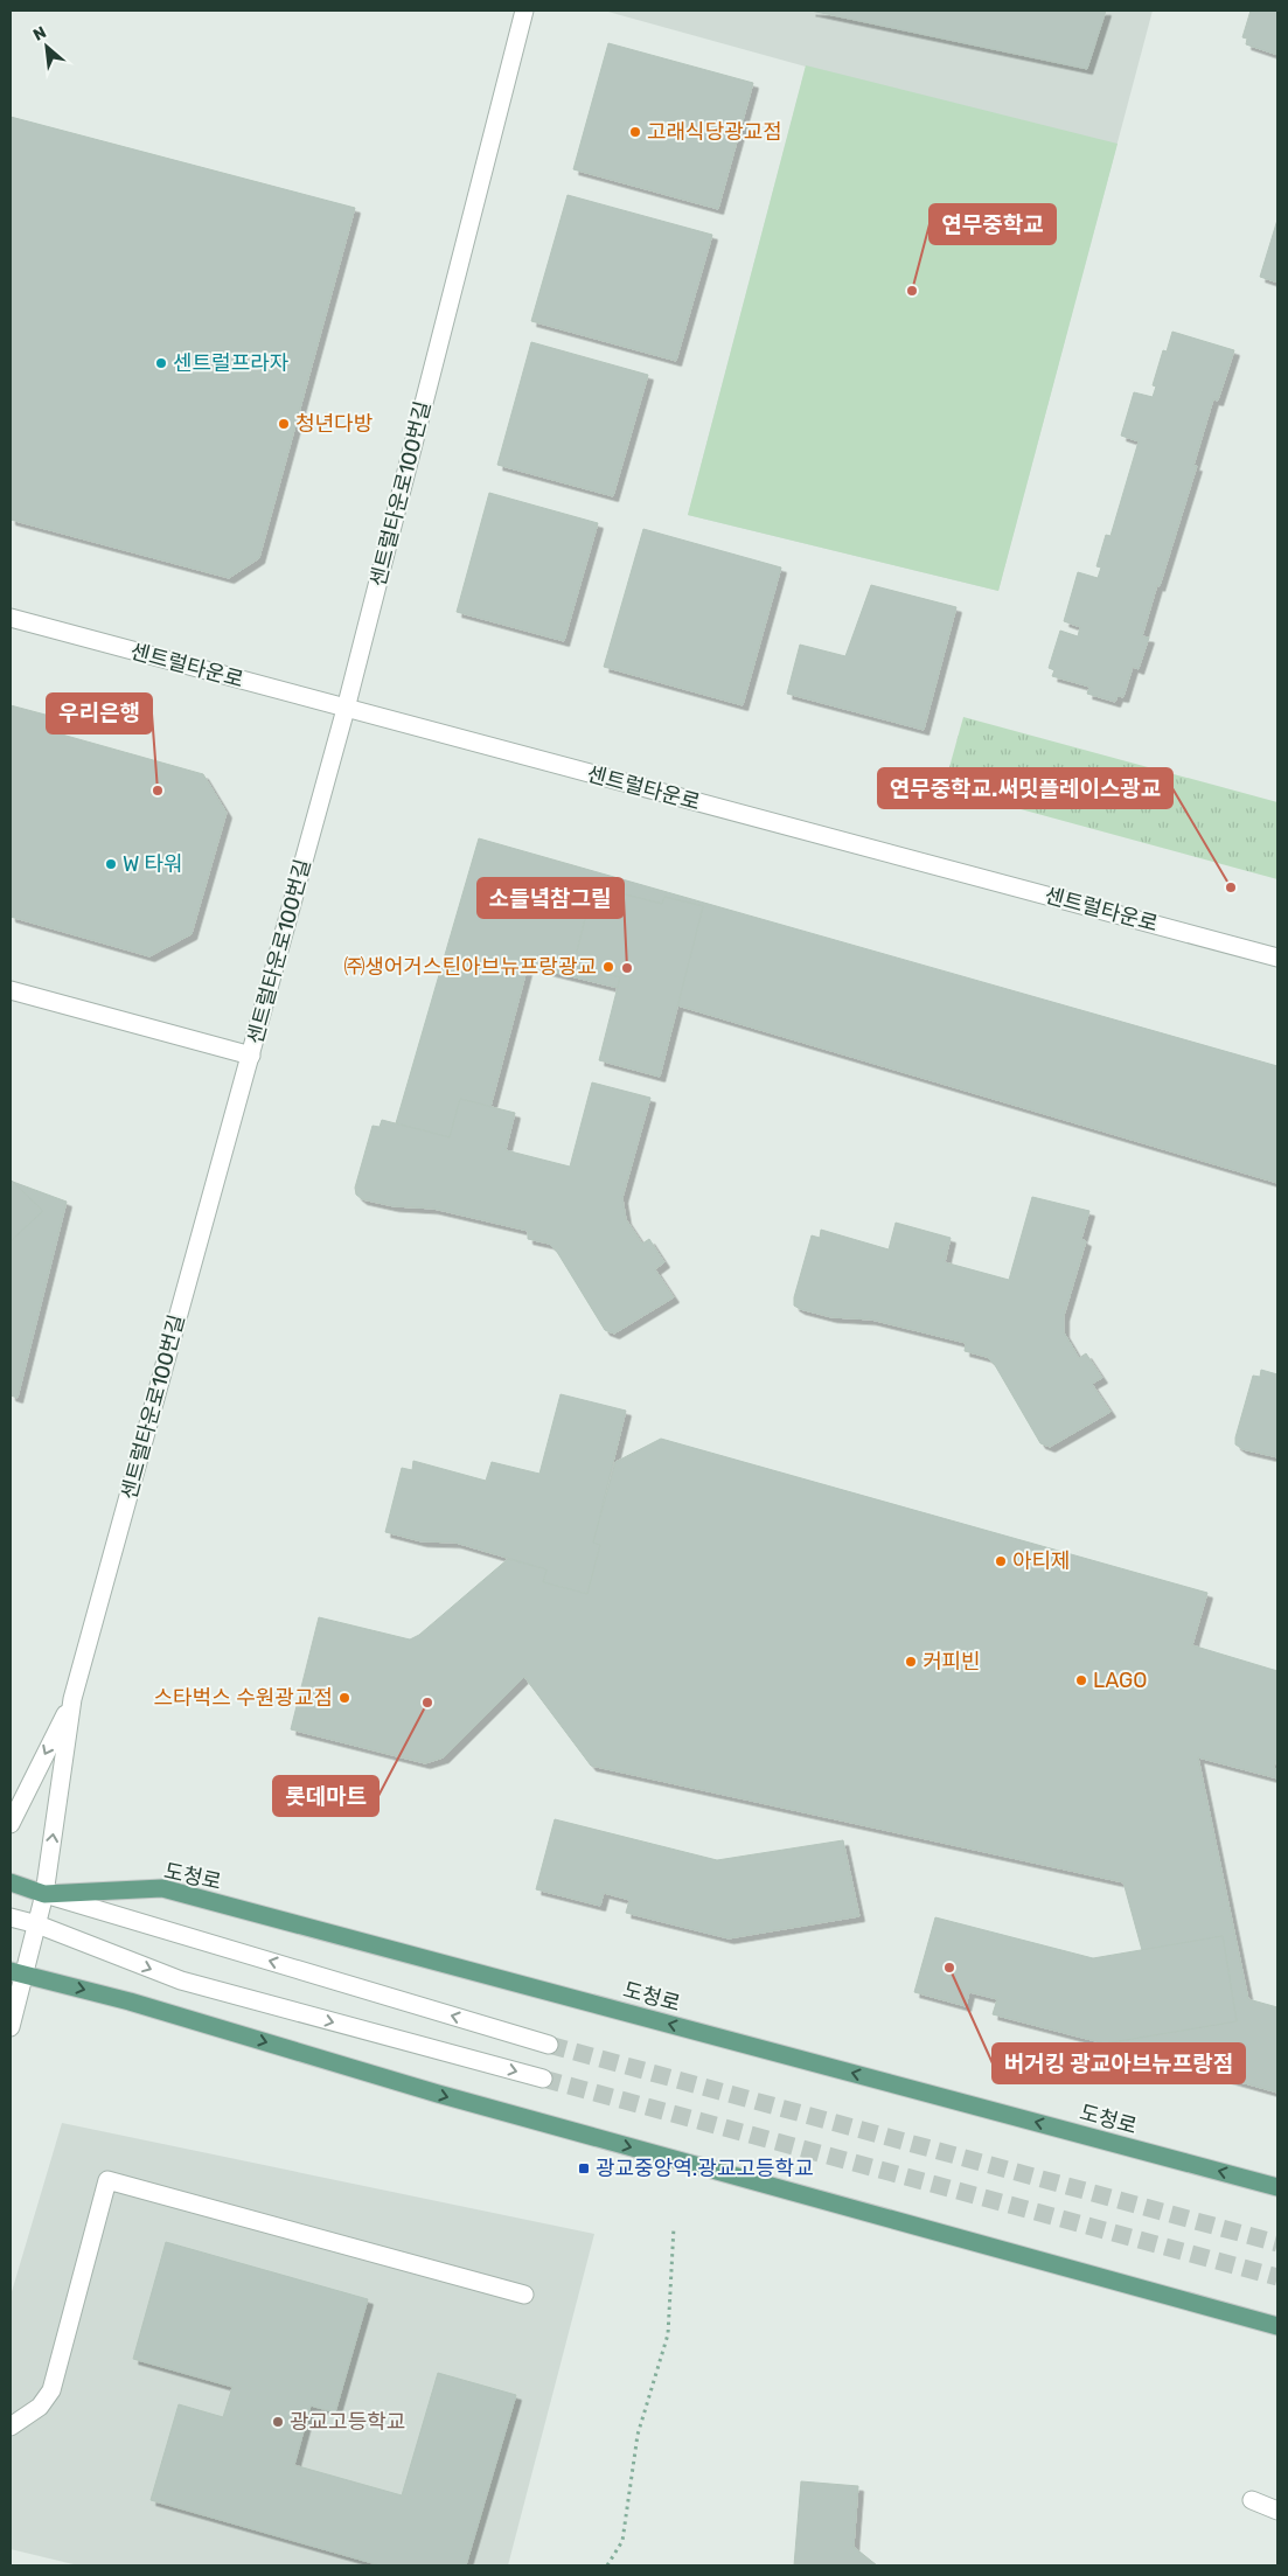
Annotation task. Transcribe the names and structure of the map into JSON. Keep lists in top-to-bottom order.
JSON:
{
  "streets": {
    "main road": ["도청로"],
    "street": ["센트럴타운로100번길", "센트럴타운로"]
  },
  "crossings": [
    ["센트럴타운로100번길", "센트럴타운로"],
    ["센트럴타운로100번길", "도청로"]
  ],
  "places": {
    "other": [
      "고래식당광교점",
      "연무중학교",
      "센트럴프라자",
      "청년다방",
      "우리은행",
      "W 타워",
      "연무중학교.써밋플레이스광교",
      "㈜생어거스틴아브뉴프랑광교",
      "소들녘참그릴",
      "아티제",
      "커피빈",
      "LAGO",
      "스타벅스 수원광교점",
      "롯데마트",
      "버거킹 광교아브뉴프랑점",
      "광교고등학교"
    ],
    "transit": ["광교중앙역.광교고등학교"]
  },
  "north": "top left"
}
